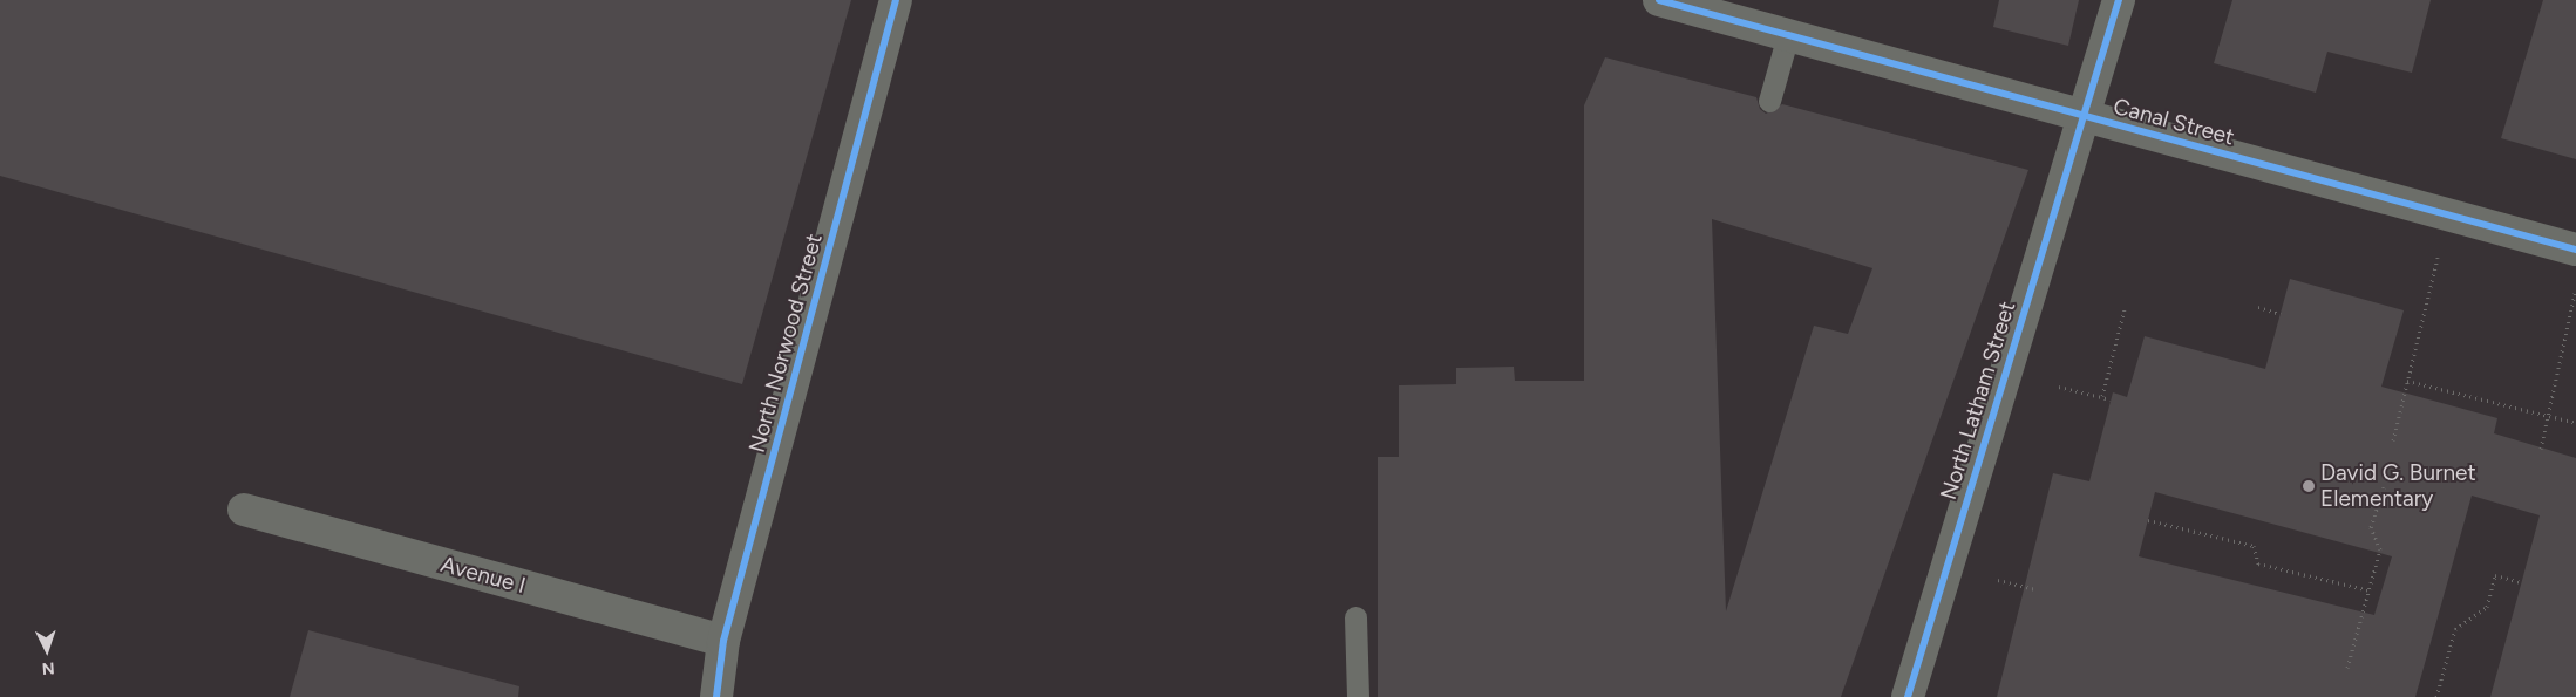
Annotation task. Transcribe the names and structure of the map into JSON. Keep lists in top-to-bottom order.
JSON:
{
  "streets": {
    "street": [
      "Canal Street",
      "North Norwood Street",
      "North Latham Street",
      "Avenue I"
    ]
  },
  "crossings": [
    ["Canal Street", "North Latham Street"],
    ["North Norwood Street", "Avenue I"]
  ],
  "places": ["David G. Burnet Elementary"],
  "north": "bottom"
}
